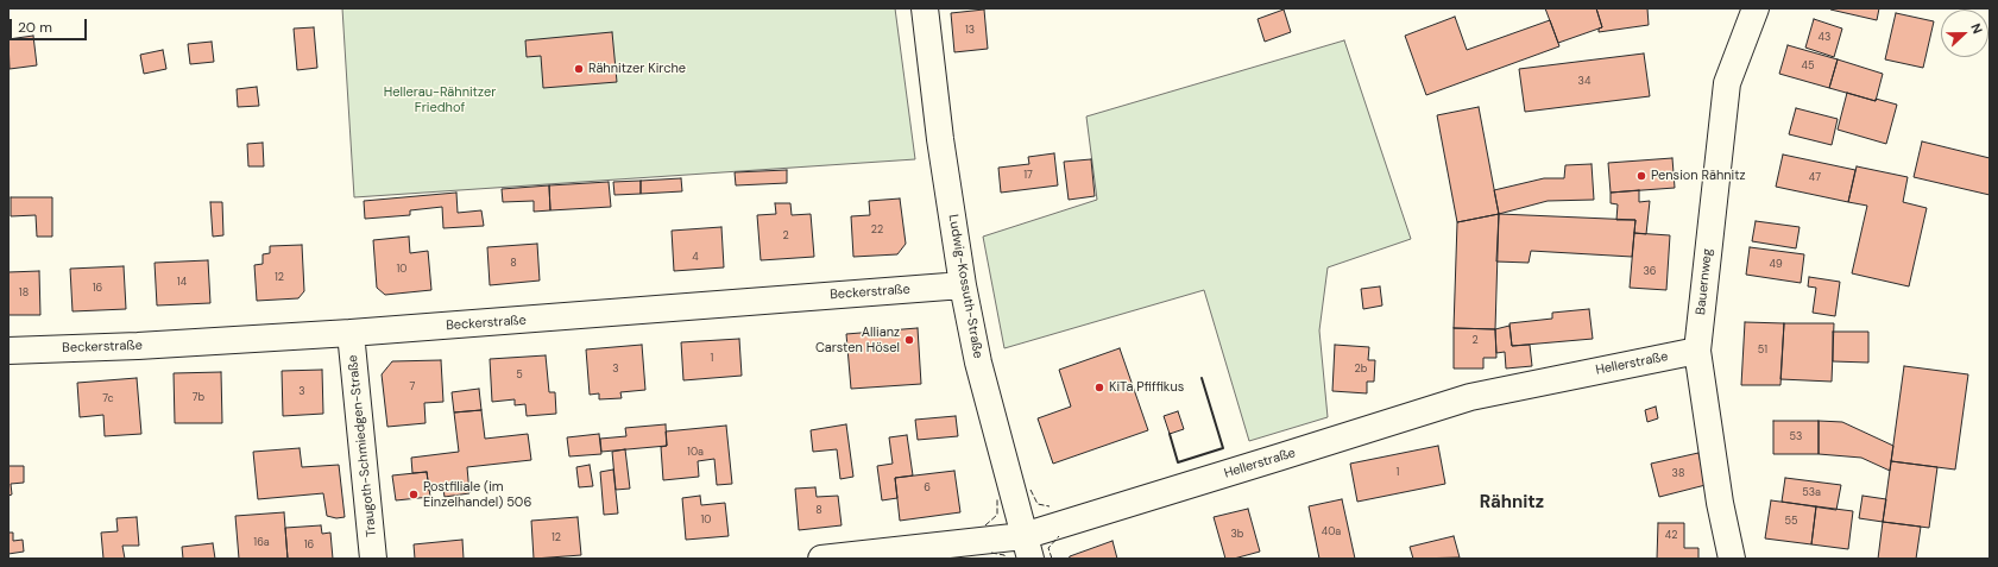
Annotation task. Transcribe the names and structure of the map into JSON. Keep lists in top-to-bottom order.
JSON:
{
  "streets": {
    "street": [
      "Bauernweg",
      "Ludwig-Kossuth-Straße",
      "Beckerstraße",
      "Hellerstraße",
      "Traugoth-Schmiedgen-Straße"
    ]
  },
  "crossings": [
    ["Bauernweg", "Hellerstraße"],
    ["Ludwig-Kossuth-Straße", "Beckerstraße"],
    ["Ludwig-Kossuth-Straße", "Hellerstraße"],
    ["Beckerstraße", "Traugoth-Schmiedgen-Straße"]
  ],
  "districts": ["Rähnitz"],
  "parks": ["Hellerau-Rähnitzer Friedhof"],
  "places": [
    "Rähnitzer Kirche",
    "Pension Rähnitz",
    "Allianz Carsten Hösel",
    "KiTa Pfiffikus",
    "Postfiliale (im Einzelhandel) 506"
  ],
  "house_numbers": [
    "13",
    "43",
    "45",
    "34",
    "17",
    "47",
    "22",
    "2",
    "4",
    "8",
    "49",
    "10",
    "36",
    "12",
    "14",
    "16",
    "18",
    "2",
    "51",
    "1",
    "3",
    "2b",
    "5",
    "7",
    "3",
    "7b",
    "7c",
    "53",
    "10a",
    "1",
    "38",
    "6",
    "53a",
    "8",
    "10",
    "55",
    "40a",
    "3b",
    "42",
    "12",
    "16a",
    "16"
  ],
  "scale_bar": "20 m",
  "north": "right"
}
